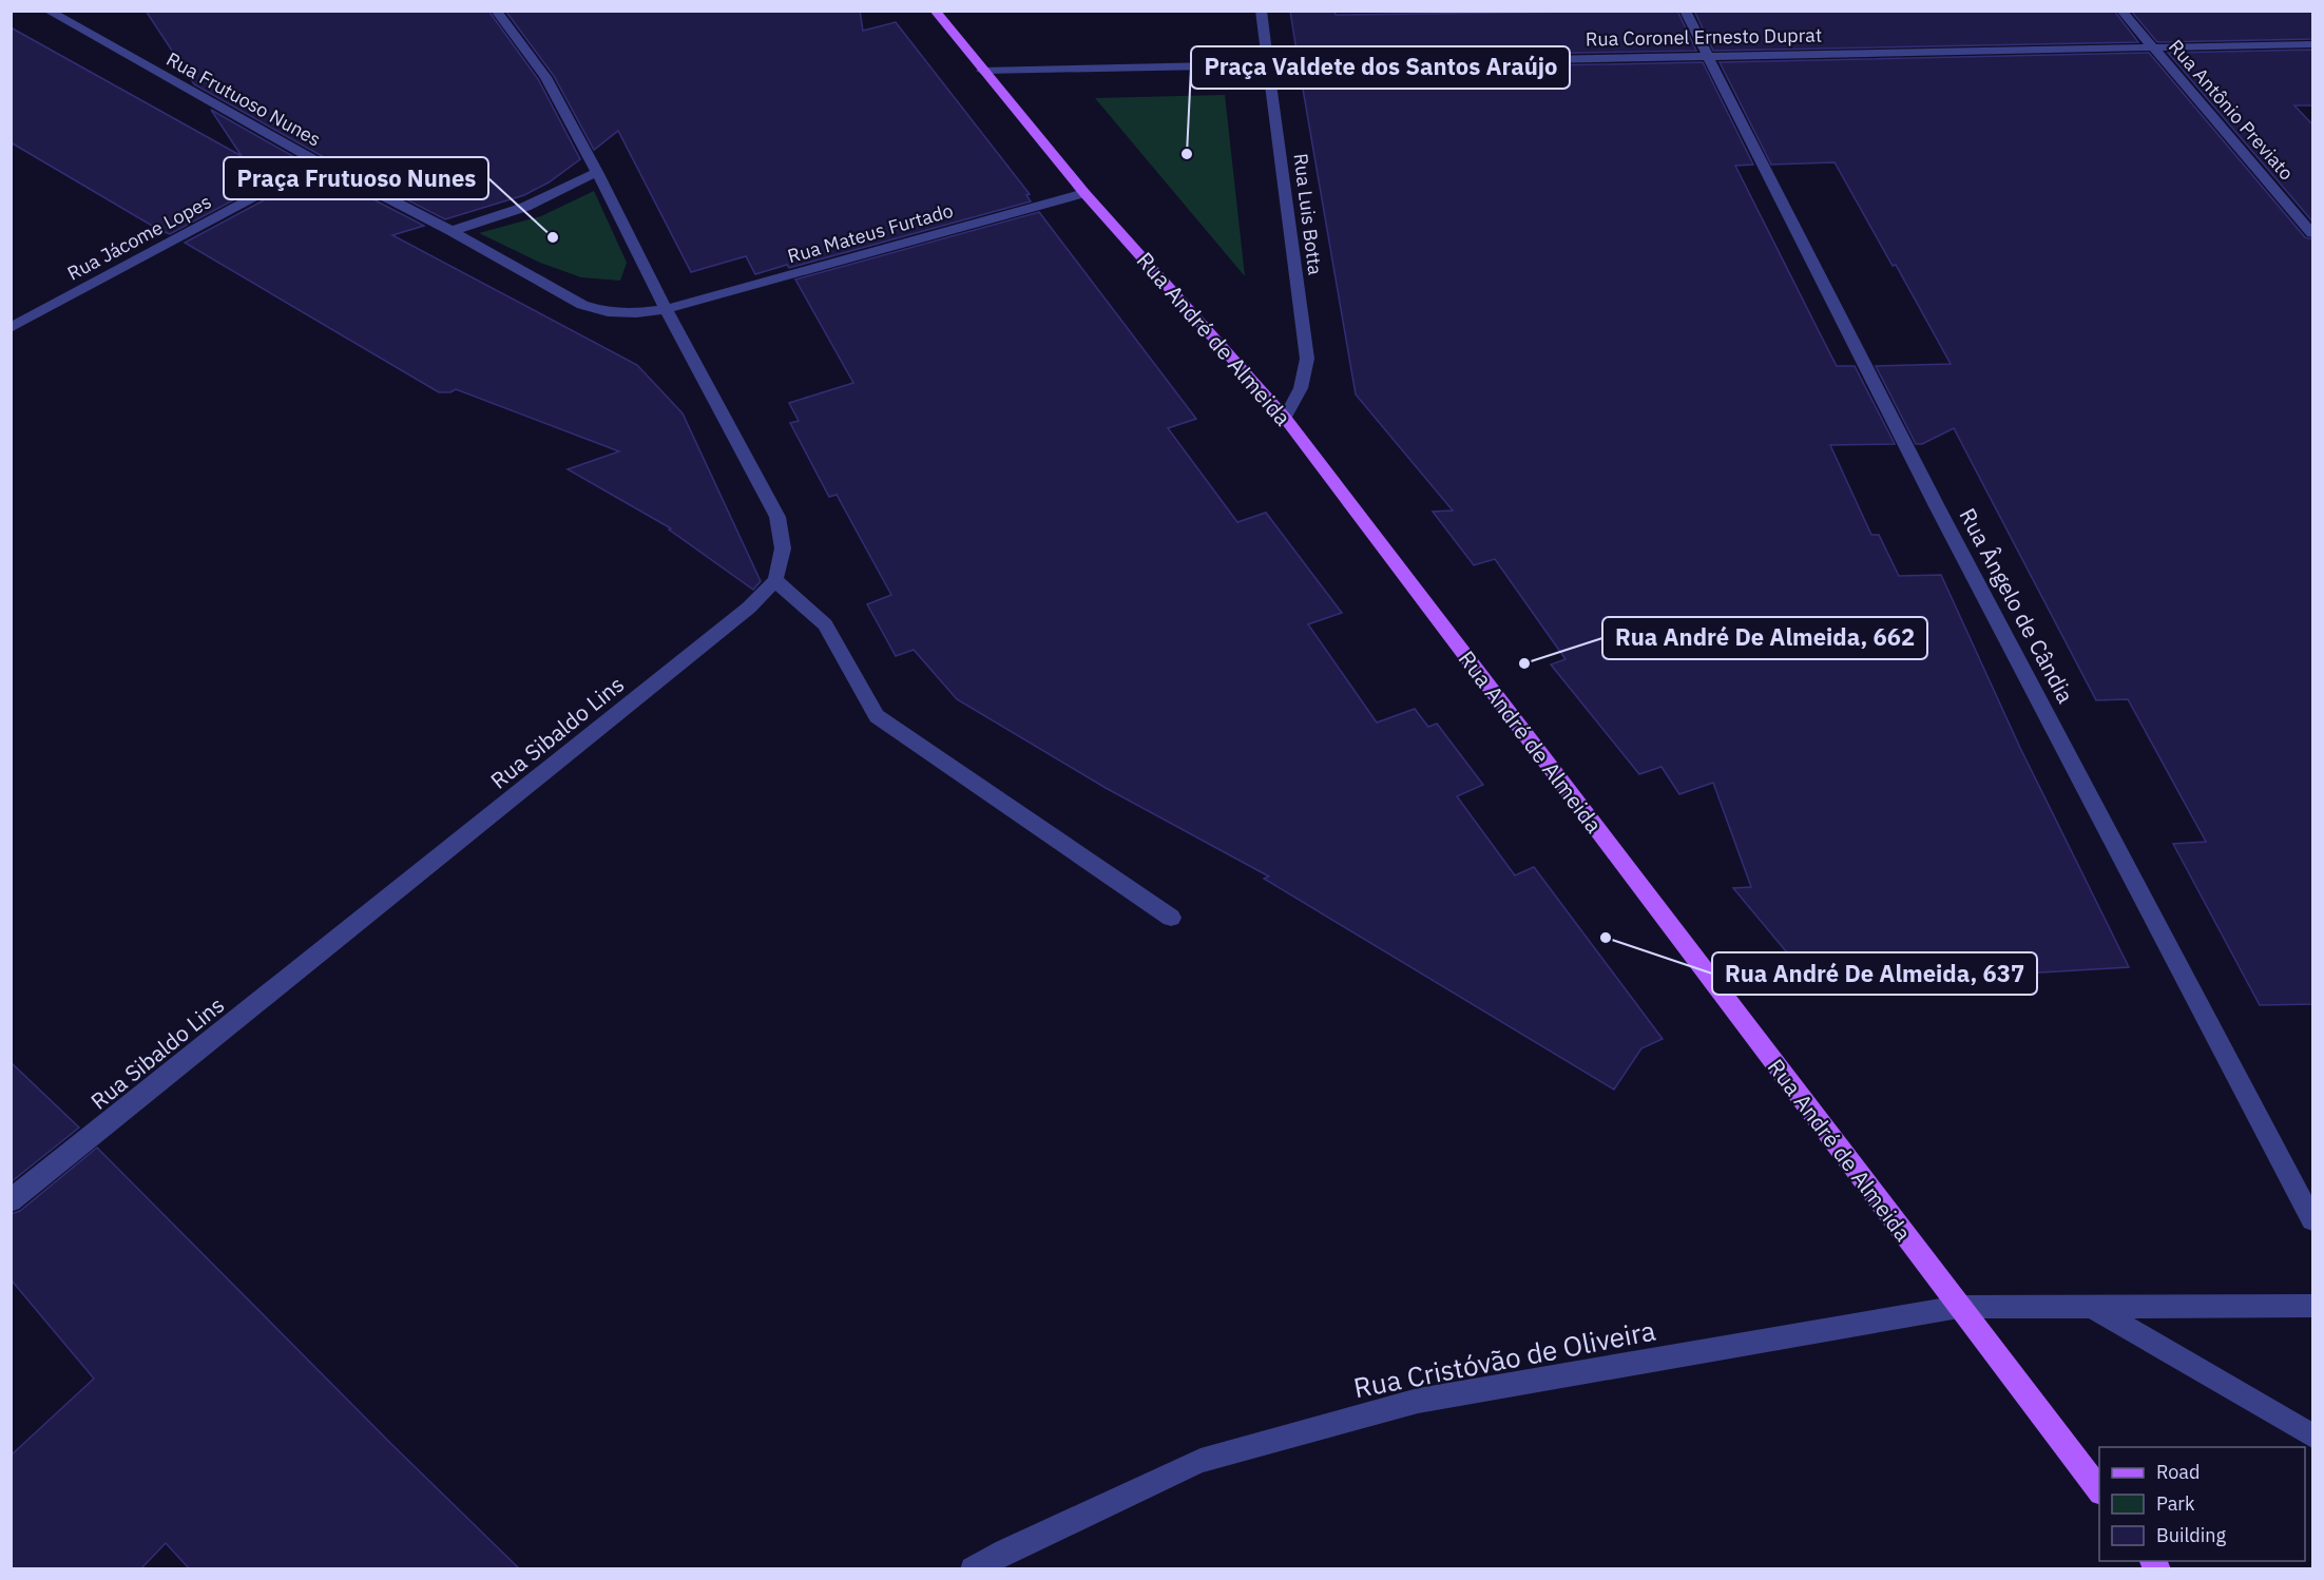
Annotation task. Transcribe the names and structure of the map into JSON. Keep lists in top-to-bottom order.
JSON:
{
  "streets": {
    "main road": ["Rua André de Almeida"],
    "street": [
      "Rua Coronel Ernesto Duprat",
      "Rua Frutuoso Nunes",
      "Rua Antônio Previato",
      "Rua Luis Botta",
      "Rua Mateus Furtado",
      "Rua Jácome Lopes",
      "Rua Ângelo de Cândia",
      "Rua Sibaldo Lins",
      "Rua Cristóvão de Oliveira"
    ]
  },
  "crossings": [
    ["Rua Coronel Ernesto Duprat", "Rua Antônio Previato"],
    ["Rua Coronel Ernesto Duprat", "Rua Luis Botta"],
    ["Rua Coronel Ernesto Duprat", "Rua André de Almeida"],
    ["Rua Coronel Ernesto Duprat", "Rua Ângelo de Cândia"],
    ["Rua Frutuoso Nunes", "Rua Mateus Furtado"],
    ["Rua Frutuoso Nunes", "Rua Jácome Lopes"],
    ["Rua Luis Botta", "Rua André de Almeida"],
    ["Rua Mateus Furtado", "Rua André de Almeida"],
    ["Rua André de Almeida", "Rua Cristóvão de Oliveira"]
  ],
  "places": [
    "Praça Valdete dos Santos Araújo",
    "Praça Frutuoso Nunes",
    "Rua André De Almeida, 662",
    "Rua André De Almeida, 637"
  ],
  "legend": ["Road", "Park", "Building"]
}
